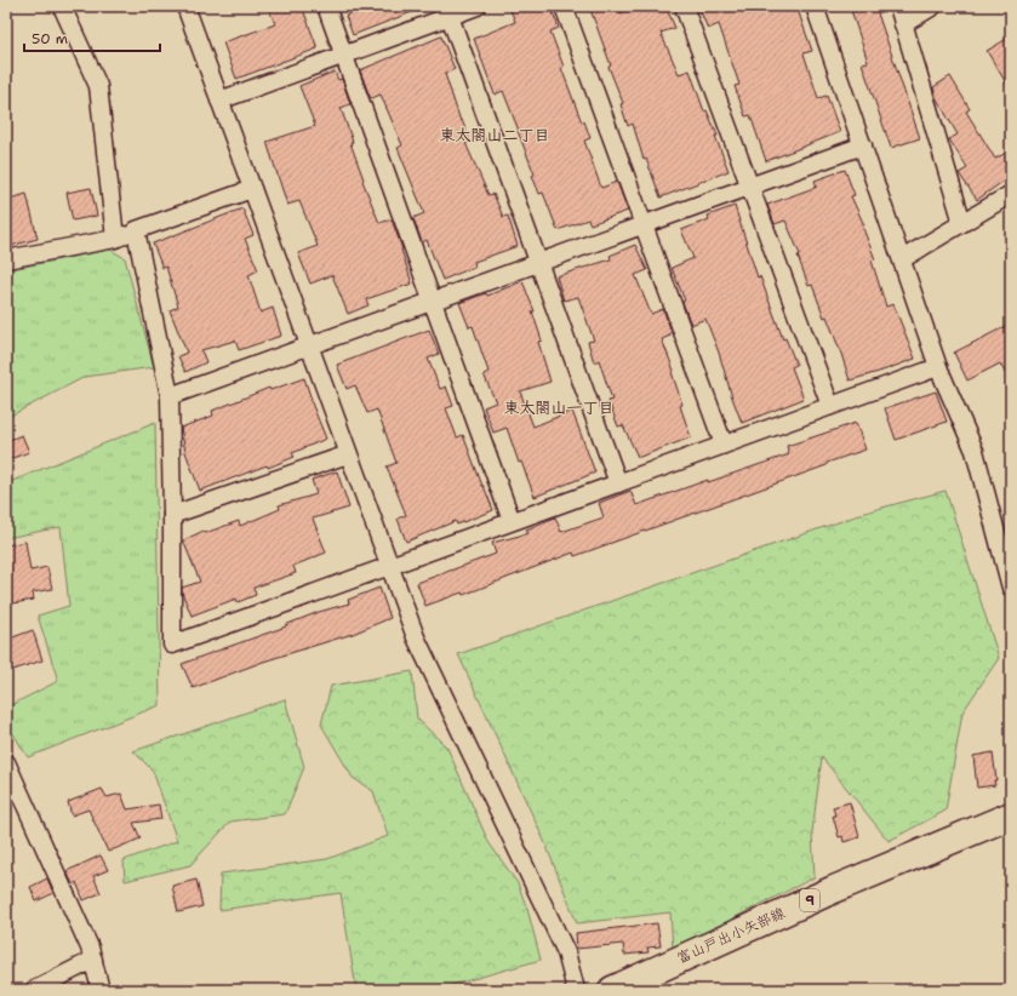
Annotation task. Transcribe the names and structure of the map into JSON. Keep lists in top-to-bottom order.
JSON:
{
  "streets": {
    "main road": ["9", "富山戸出小矢部線"]
  },
  "districts": ["東太閤山二丁目", "東太閤山一丁目"],
  "scale_bar": "50 m"
}
